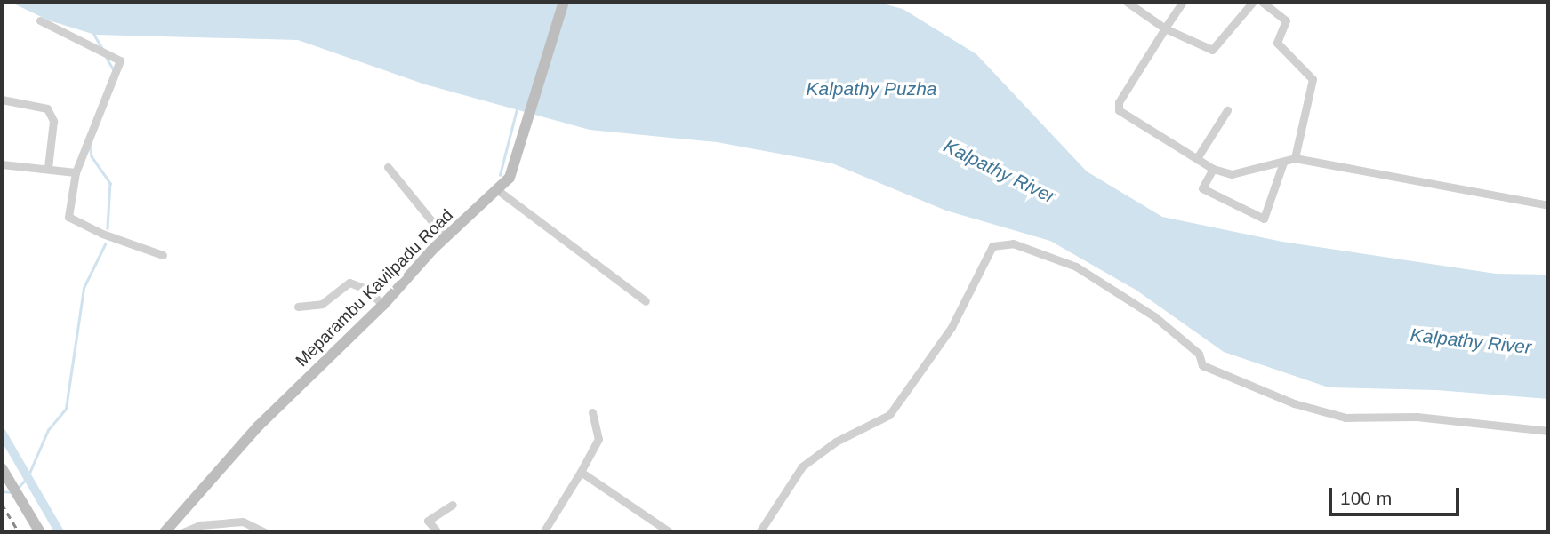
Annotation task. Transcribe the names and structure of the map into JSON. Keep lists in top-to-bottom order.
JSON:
{
  "streets": {
    "main road": ["Meparambu Kavilpadu Road"]
  },
  "water": ["Kalpathy Puzha", "Kalpathy River"],
  "scale_bar": "100 m"
}
